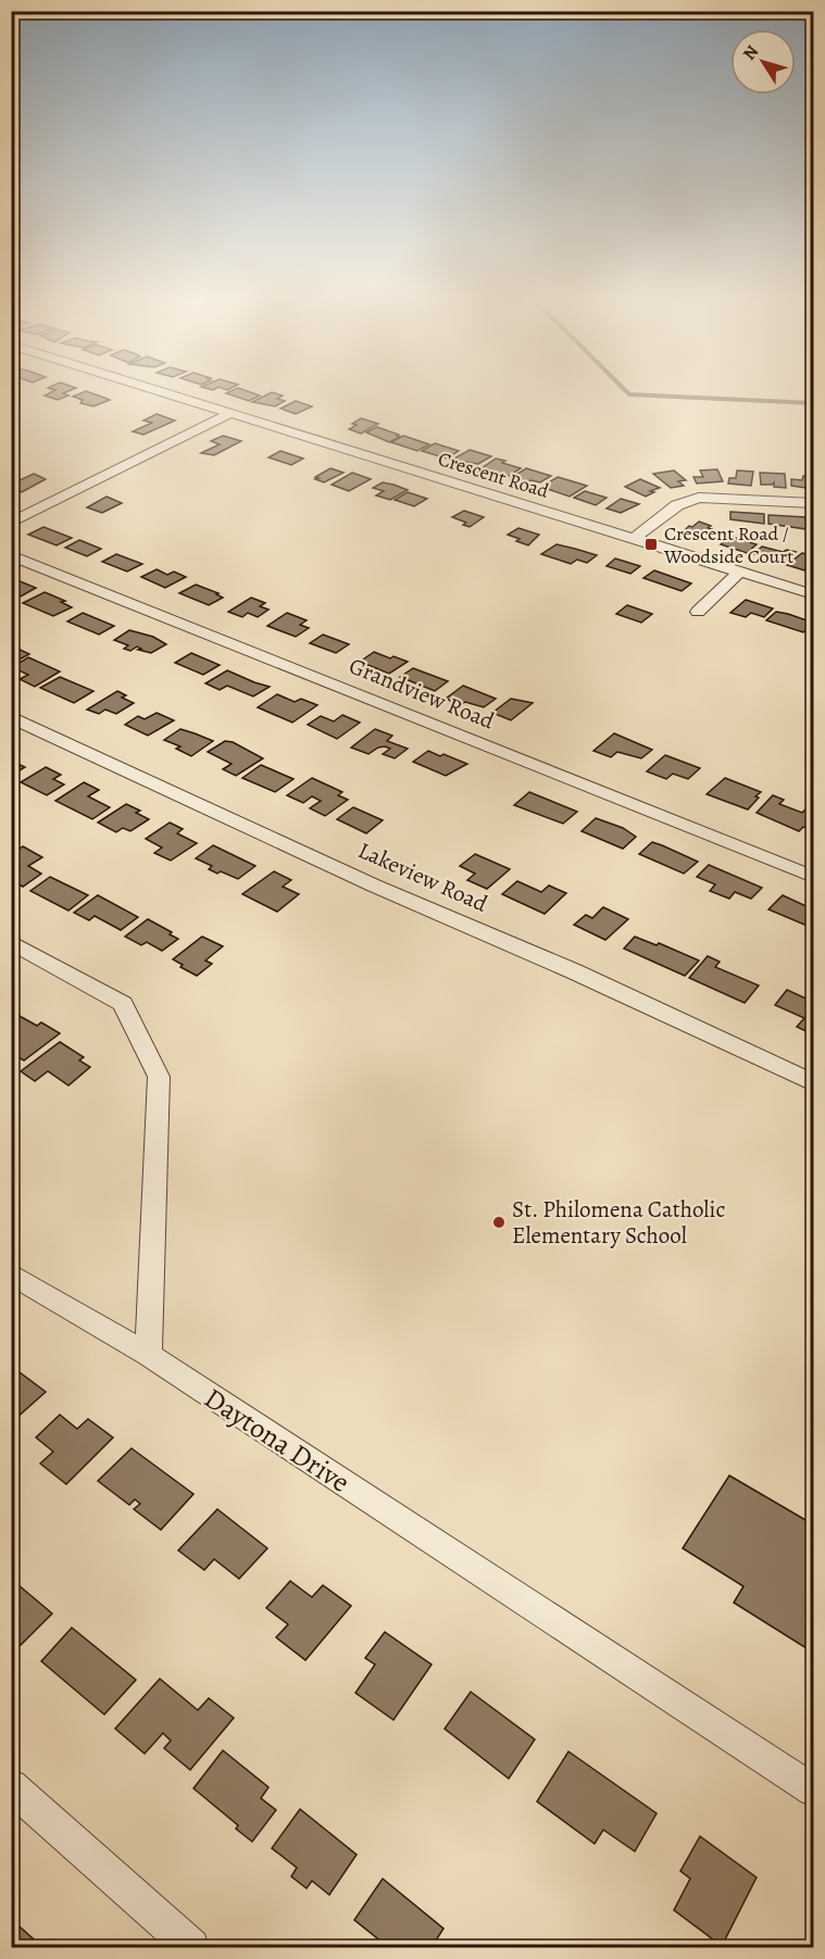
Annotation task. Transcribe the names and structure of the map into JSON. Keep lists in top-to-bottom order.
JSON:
{
  "streets": {
    "street": [
      "Crescent Road",
      "Grandview Road",
      "Lakeview Road",
      "Daytona Drive"
    ]
  },
  "places": {
    "transit": ["Crescent Road / Woodside Court"],
    "other": ["St. Philomena Catholic Elementary School"]
  },
  "north": "top left"
}
